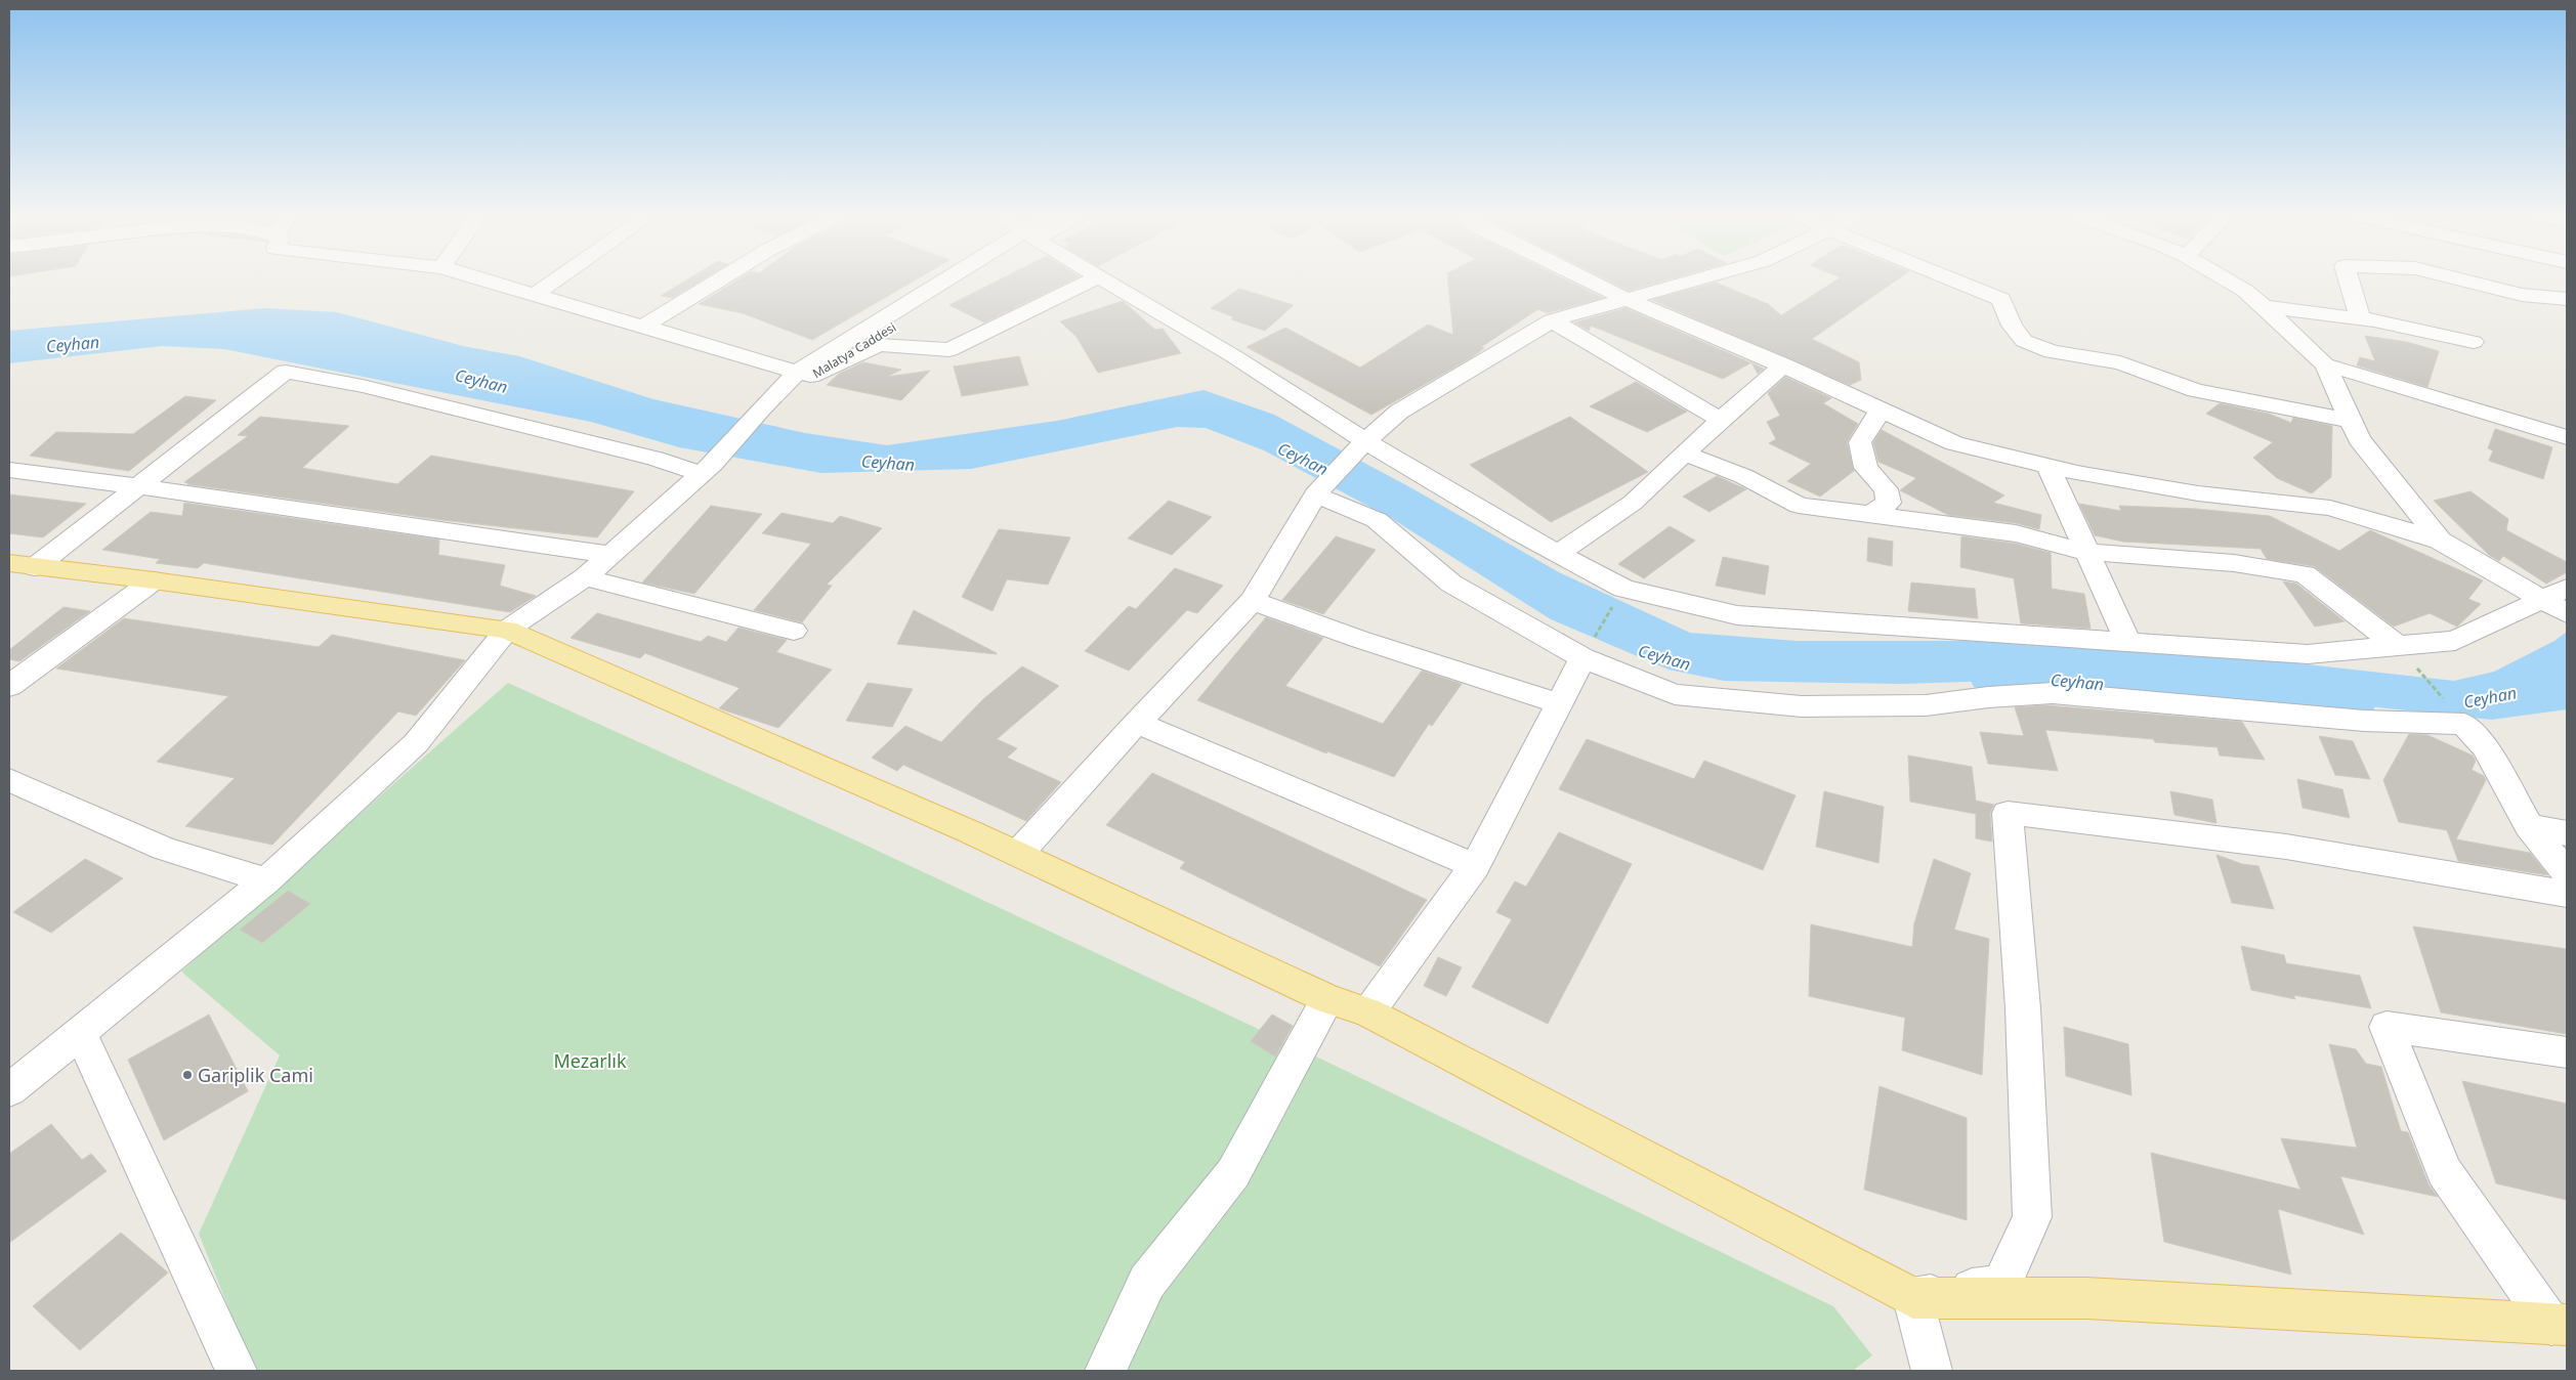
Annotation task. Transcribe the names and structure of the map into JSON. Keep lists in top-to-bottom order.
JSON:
{
  "streets": {
    "street": ["Malatya Caddesi"]
  },
  "water": ["Ceyhan"],
  "parks": ["Mezarlık"],
  "places": ["Gariplik Cami"]
}
